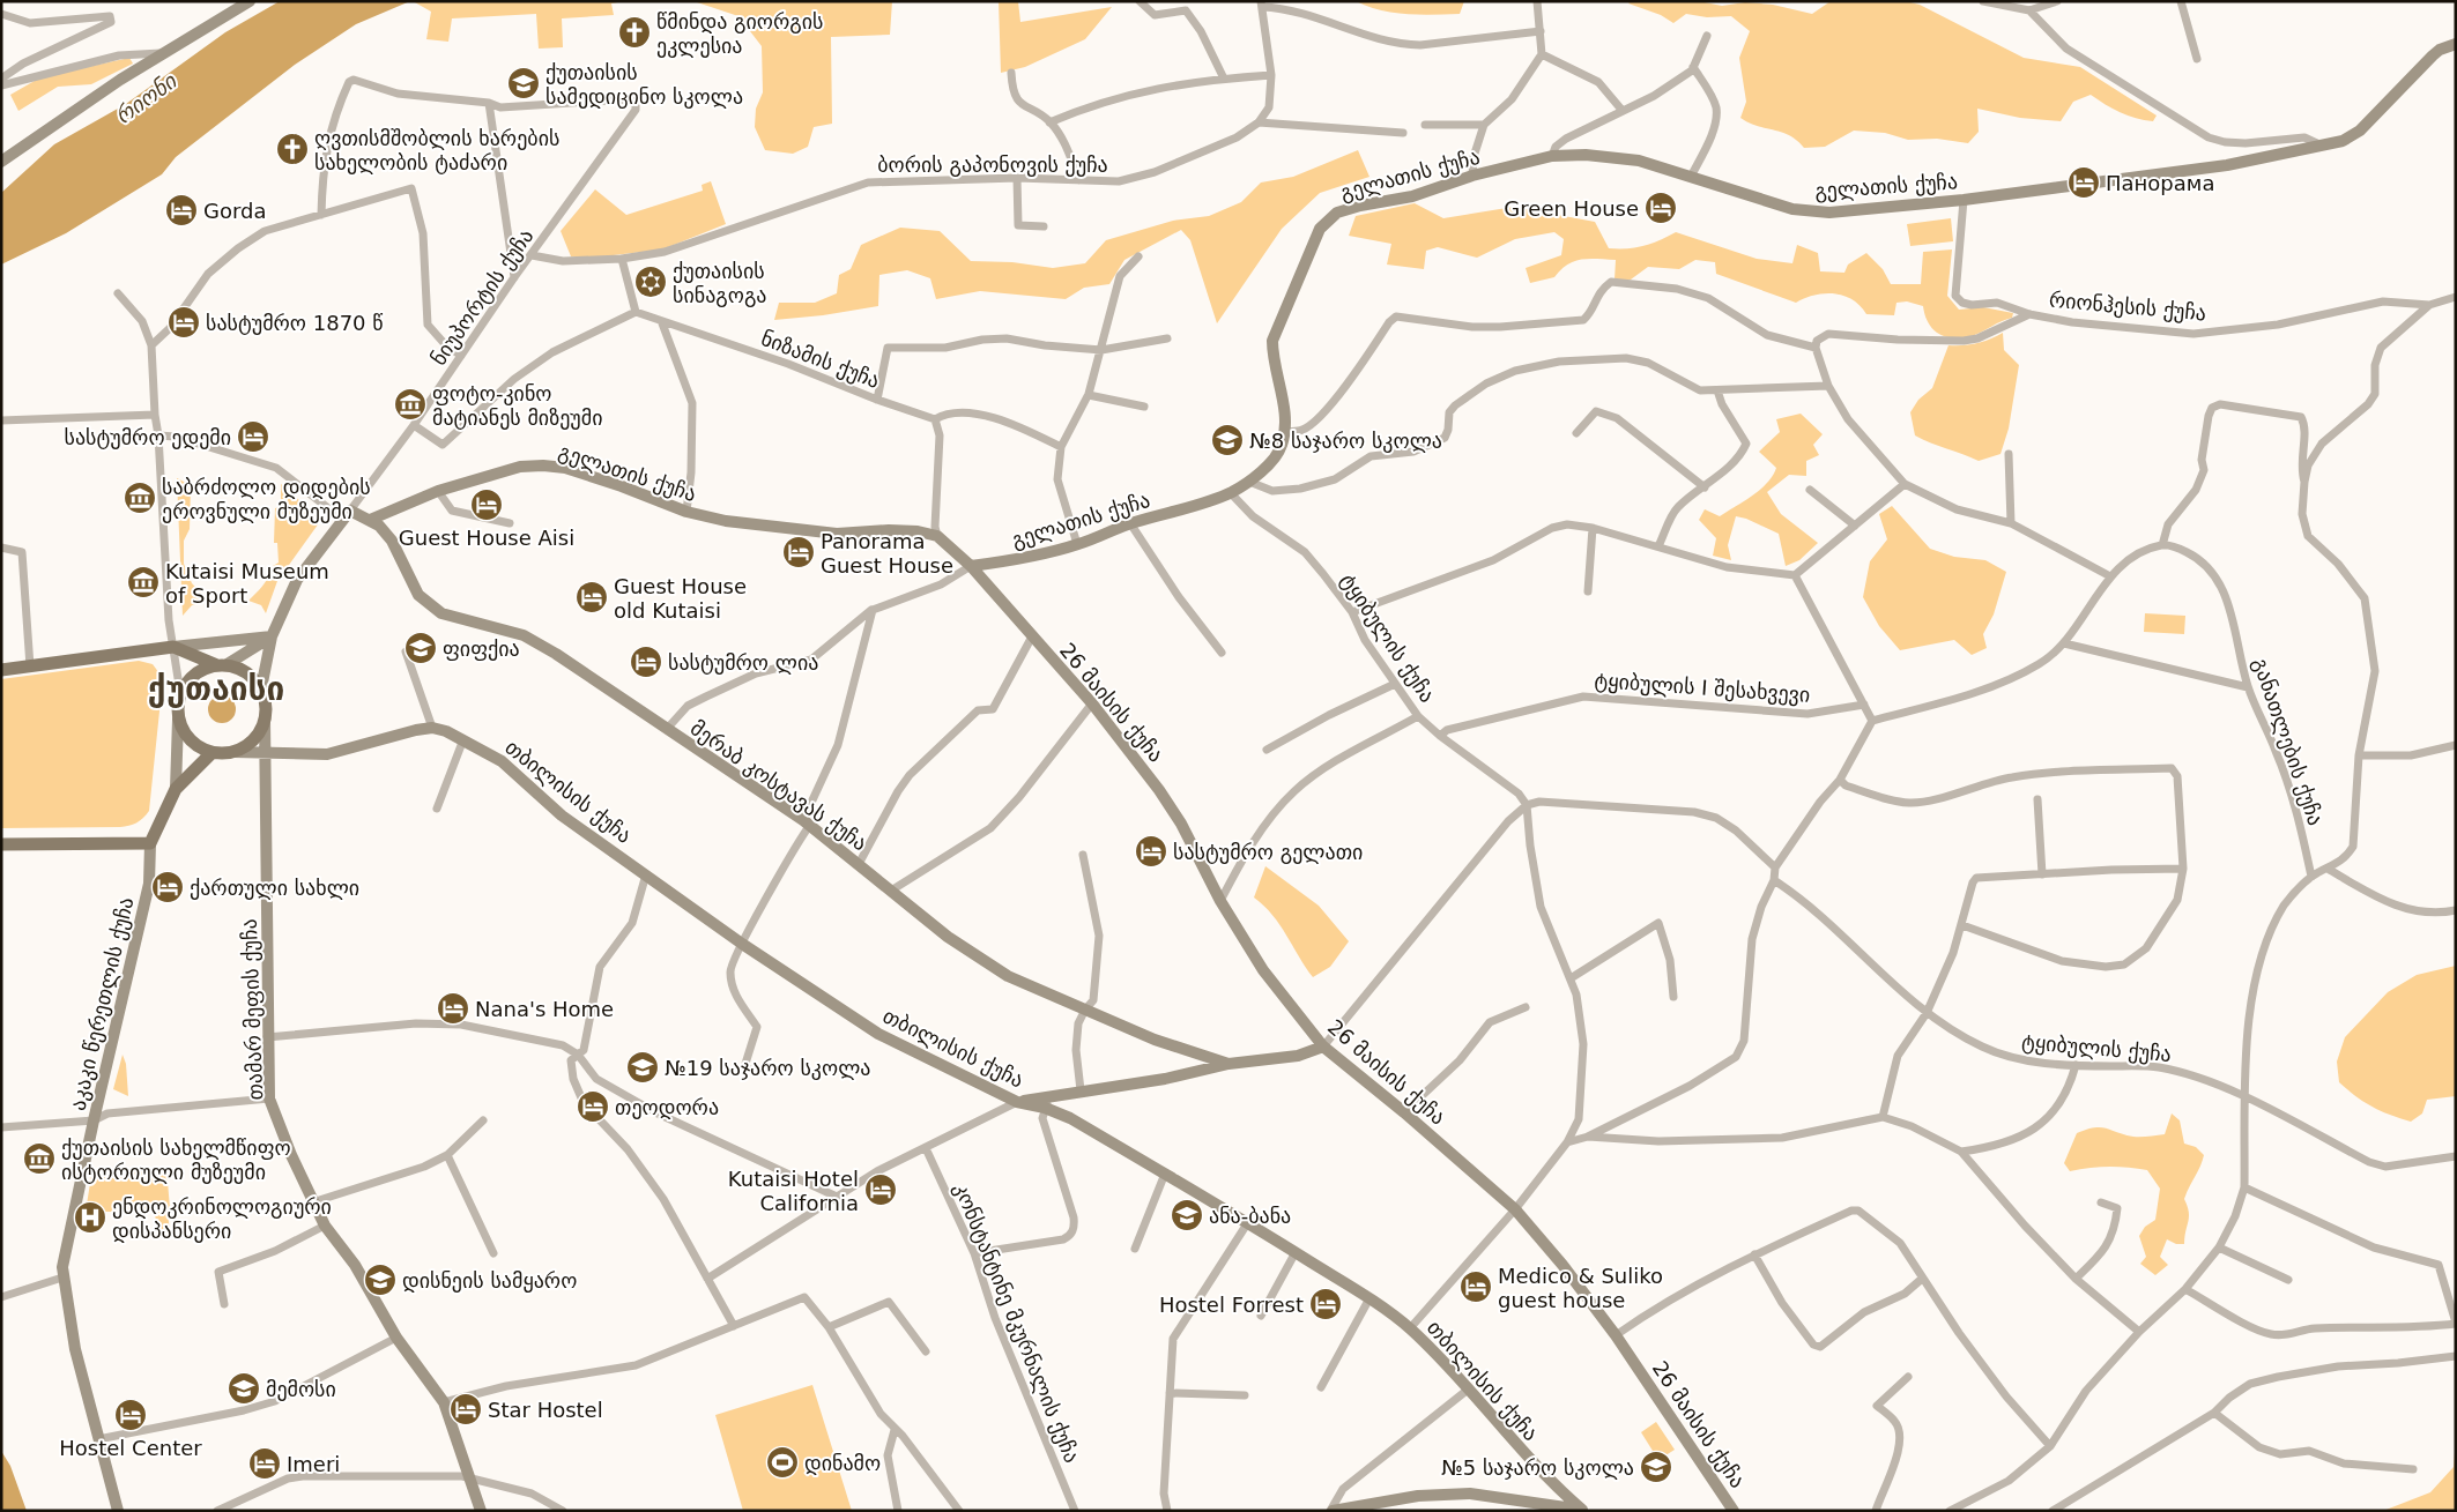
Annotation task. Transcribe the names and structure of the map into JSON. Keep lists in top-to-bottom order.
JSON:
{
  "streets": {
    "main road": [
      "გელათის ქუჩა",
      "26 მაისის ქუჩა",
      "მერაბ კოსტავას ქუჩა",
      "თბილისის ქუჩა",
      "აკაკი წერეთლის ქუჩა",
      "თამარ მეფის ქუჩა"
    ],
    "street": [
      "ბორის გაპონოვის ქუჩა",
      "ნიუპორტის ქუჩა",
      "რიონჰესის ქუჩა",
      "ნიზამის ქუჩა",
      "ტყიბულის ქუჩა",
      "ტყიბულის I შესახვევი",
      "განათლების ქუჩა",
      "კონსტანტინე მკურნალის ქუჩა"
    ]
  },
  "crossings": [
    ["ბორის გაპონოვის ქუჩა", "ნიუპორტის ქუჩა"],
    ["გელათის ქუჩა", "რიონჰესის ქუჩა"],
    ["გელათის ქუჩა", "ტყიბულის ქუჩა"],
    ["გელათის ქუჩა", "26 მაისის ქუჩა"],
    ["გელათის ქუჩა", "მერაბ კოსტავას ქუჩა"],
    ["ტყიბულის ქუჩა", "ტყიბულის I შესახვევი"]
  ],
  "districts": ["ქუთაისი"],
  "water": ["რიონი"],
  "places": {
    "church": ["წმინდა გიორგის ეკლესია", "ღვთისმშობლის ხარების სახელობის ტაძარი"],
    "school or university": [
      "ქუთაისის სამედიცინო სკოლა",
      "№8 საჯარო სკოლა",
      "ფიფქია",
      "№19 საჯარო სკოლა",
      "ანა-ბანა",
      "დისნეის სამყარო",
      "მემოსი",
      "№5 საჯარო სკოლა"
    ],
    "hotel": [
      "Панорама",
      "Green House",
      "Gorda",
      "სასტუმრო 1870 წ",
      "სასტუმრო ედემი",
      "Guest House Aisi",
      "Panorama Guest House",
      "Guest House old Kutaisi",
      "სასტუმრო ლია",
      "სასტუმრო გელათი",
      "ქართული სახლი",
      "Nana's Home",
      "თეოდორა",
      "Kutaisi Hotel California",
      "Medico & Suliko guest house",
      "Hostel Forrest",
      "Star Hostel",
      "Hostel Center",
      "Imeri"
    ],
    "synagogue": ["ქუთაისის სინაგოგა"],
    "museum": [
      "ფოტო-კინო მატიანეს მიზეუმი",
      "საბრძოლო დიდების ეროვნული მუზეუმი",
      "Kutaisi Museum of Sport",
      "ქუთაისის სახელმწიფო ისტორიული მუზეუმი"
    ],
    "hospital": ["ენდოკრინოლოგიური დისპანსერი"],
    "sports": ["დინამო"]
  }
}
